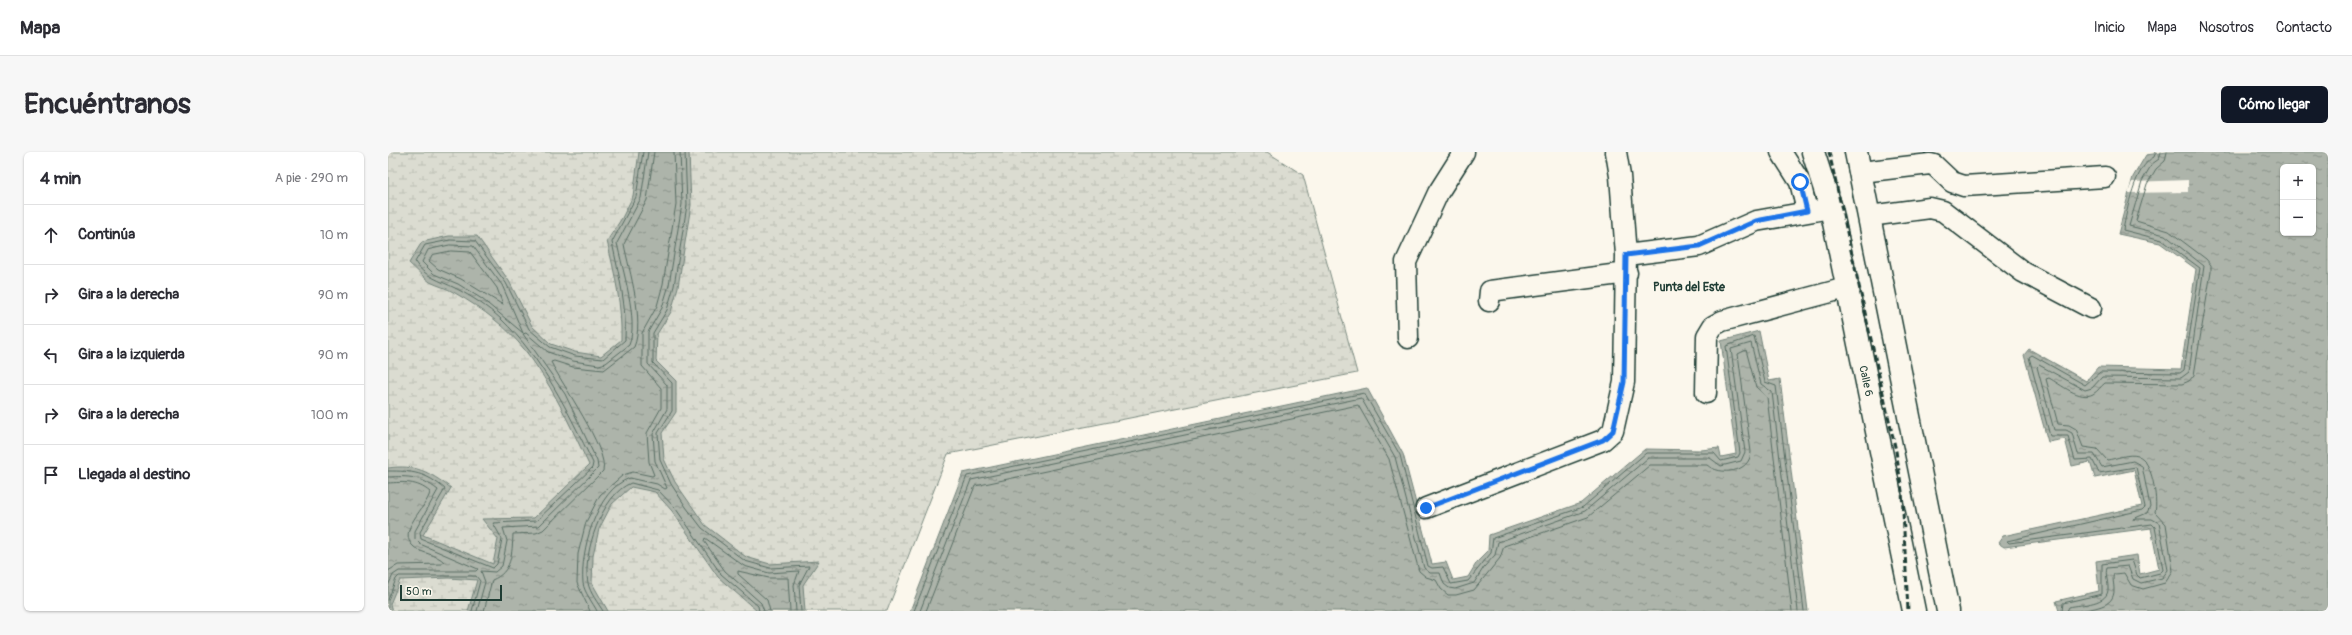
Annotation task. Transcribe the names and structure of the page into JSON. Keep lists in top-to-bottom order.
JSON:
{
  "streets": {
    "highway": ["Calle 6"]
  },
  "districts": ["Punta del Este"],
  "scale_bar": "50 m",
  "page": {
    "header": "Mapa",
    "nav": [
      "Inicio",
      "Mapa",
      "Nosotros",
      "Contacto"
    ],
    "buttons": "Cómo llegar",
    "title": "Encuéntranos",
    "heading": ["4 min", "A pie · 290 m"],
    "map_buttons": ["+", "−"],
    "list": [
      ["Continúa", "10 m"],
      ["Gira a la derecha", "90 m"],
      ["Gira a la izquierda", "90 m"],
      ["Gira a la derecha", "100 m"],
      "Llegada al destino"
    ],
    "scale": "50 m"
  }
}
